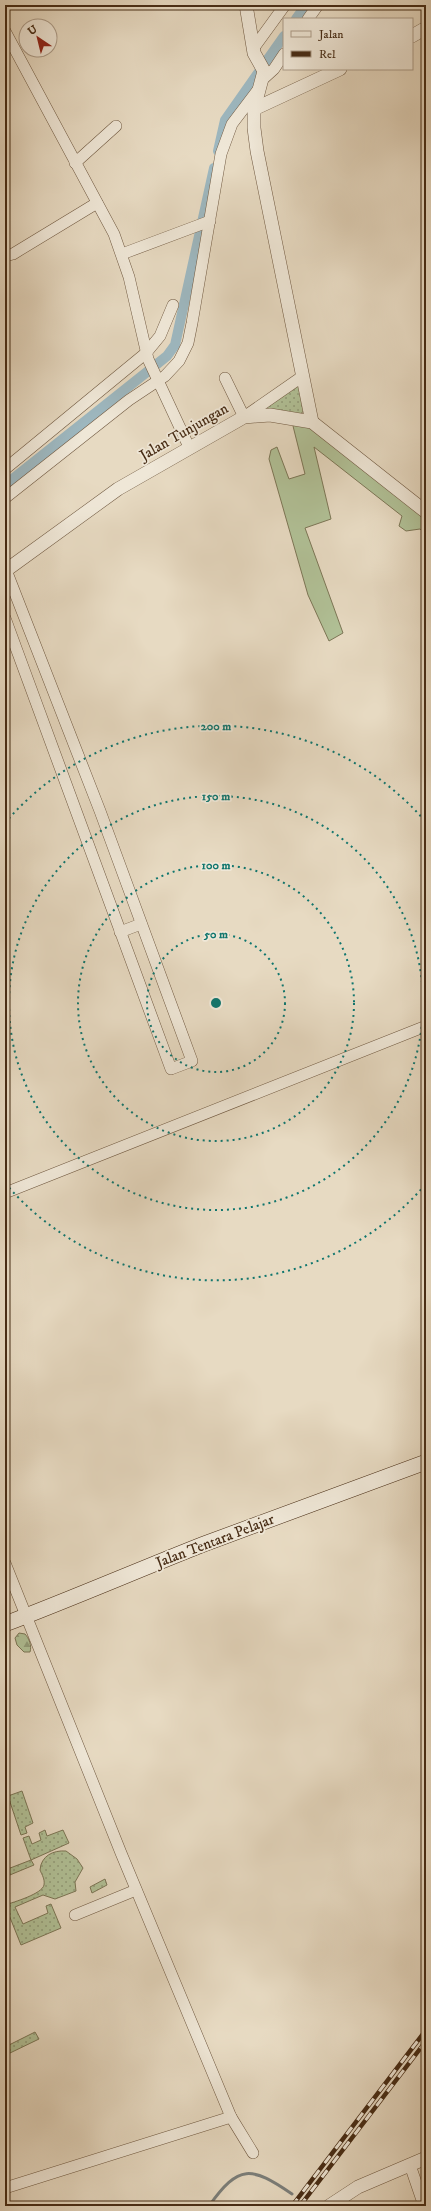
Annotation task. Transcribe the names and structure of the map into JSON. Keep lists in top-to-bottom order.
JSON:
{
  "streets": {
    "main road": ["Jalan Tentara Pelajar"],
    "street": ["Jalan Tunjungan"]
  },
  "legend": ["Jalan", "Rel"],
  "north": "top left",
  "rings": [
    "200 m",
    "150 m",
    "100 m",
    "50 m"
  ]
}
